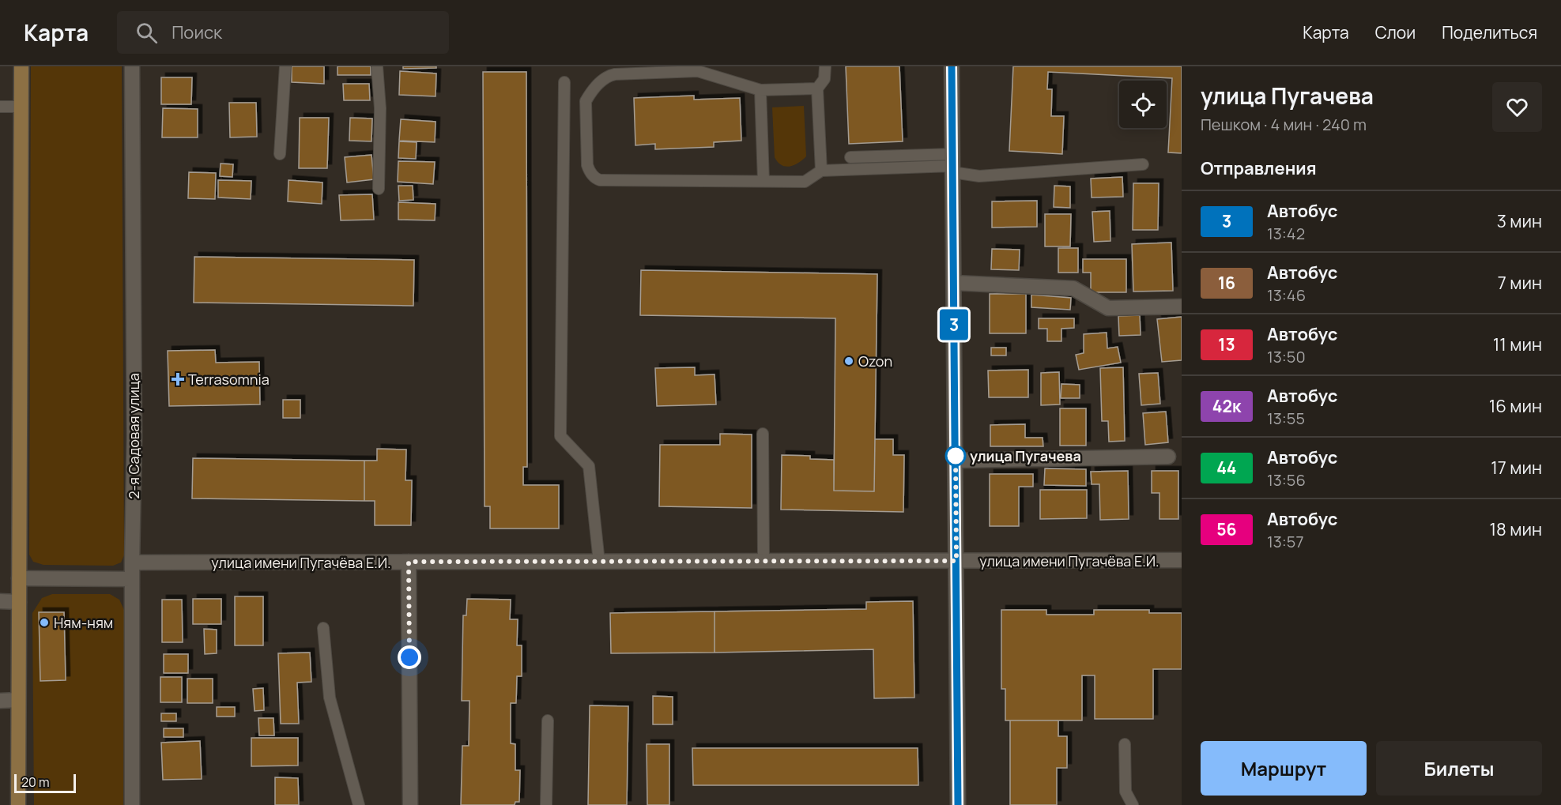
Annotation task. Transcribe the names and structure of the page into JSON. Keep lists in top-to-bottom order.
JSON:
{
  "streets": {
    "street": ["2-я Садовая улица", "улица имени Пугачёва Е.И."]
  },
  "crossings": [
    ["2-я Садовая улица", "улица имени Пугачёва Е.И."]
  ],
  "places": {
    "other": ["Ozon", "улица Пугачева", "Ням-ням"],
    "health": ["Terrasomnia"]
  },
  "lines": ["bus line 3"],
  "scale_bar": "20 m",
  "page": {
    "header": "Карта",
    "search": "Поиск",
    "nav": ["Карта", "Слои", "Поделиться"],
    "on_map": "3",
    "heading": [
      ["улица Пугачева", "Пешком · 4 мин · 240 m"],
      "Отправления"
    ],
    "list": [
      {
        "mark": "3",
        "name": "Автобус",
        "note": "13:42",
        "value": "3 мин"
      },
      {
        "mark": "16",
        "name": "Автобус",
        "note": "13:46",
        "value": "7 мин"
      },
      {
        "mark": "13",
        "name": "Автобус",
        "note": "13:50",
        "value": "11 мин"
      },
      {
        "mark": "42к",
        "name": "Автобус",
        "note": "13:55",
        "value": "16 мин"
      },
      {
        "mark": "44",
        "name": "Автобус",
        "note": "13:56",
        "value": "17 мин"
      },
      {
        "mark": "56",
        "name": "Автобус",
        "note": "13:57",
        "value": "18 мин"
      }
    ],
    "buttons": ["Маршрут", "Билеты"],
    "scale": "20 m"
  }
}
